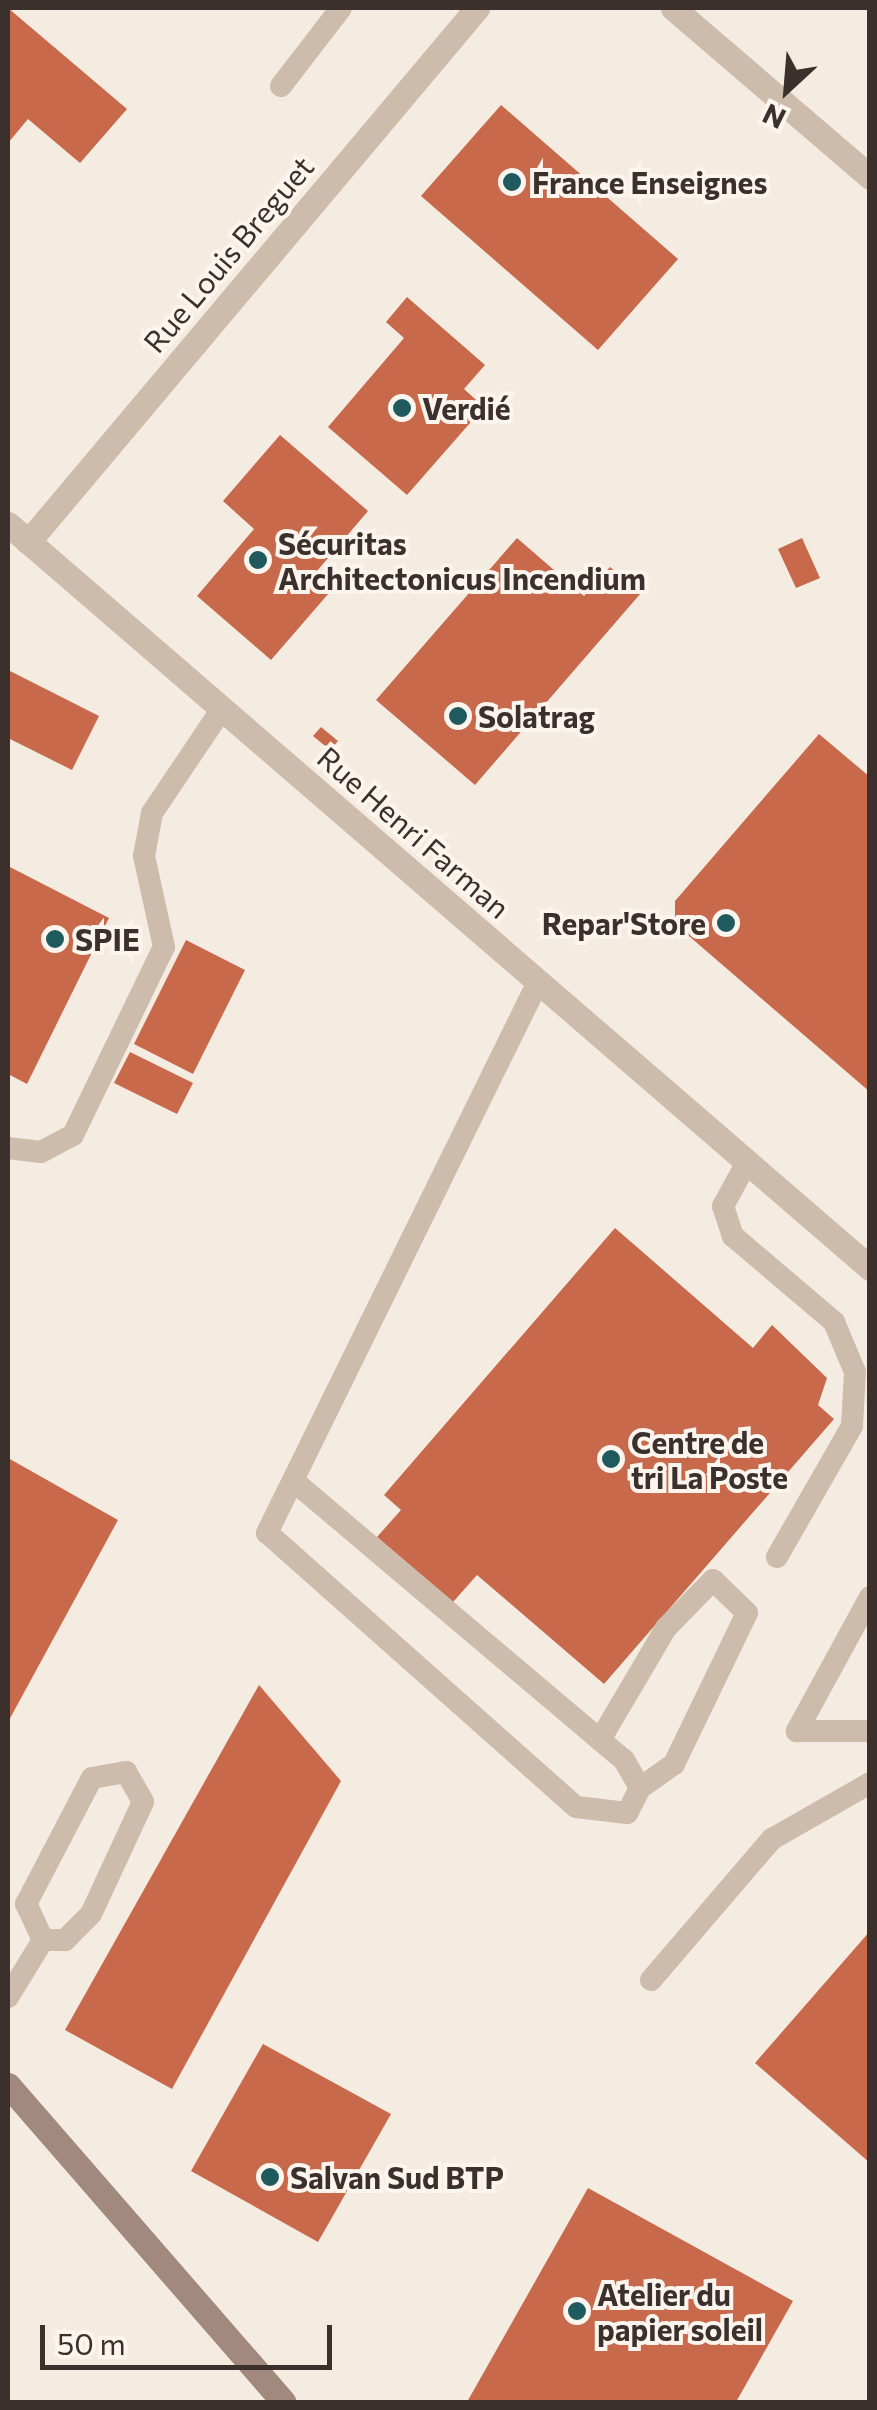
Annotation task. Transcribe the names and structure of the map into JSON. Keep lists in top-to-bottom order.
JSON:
{
  "streets": {
    "street": ["Rue Louis Breguet", "Rue Henri Farman"]
  },
  "crossings": [
    ["Rue Louis Breguet", "Rue Henri Farman"]
  ],
  "places": [
    "France Enseignes",
    "Verdié",
    "Sécuritas Architectonicus Incendium",
    "Solatrag",
    "Repar'Store",
    "SPIE",
    "Centre de tri La Poste",
    "Salvan Sud BTP",
    "Atelier du papier soleil"
  ],
  "scale_bar": "50 m",
  "north": "bottom left"
}
